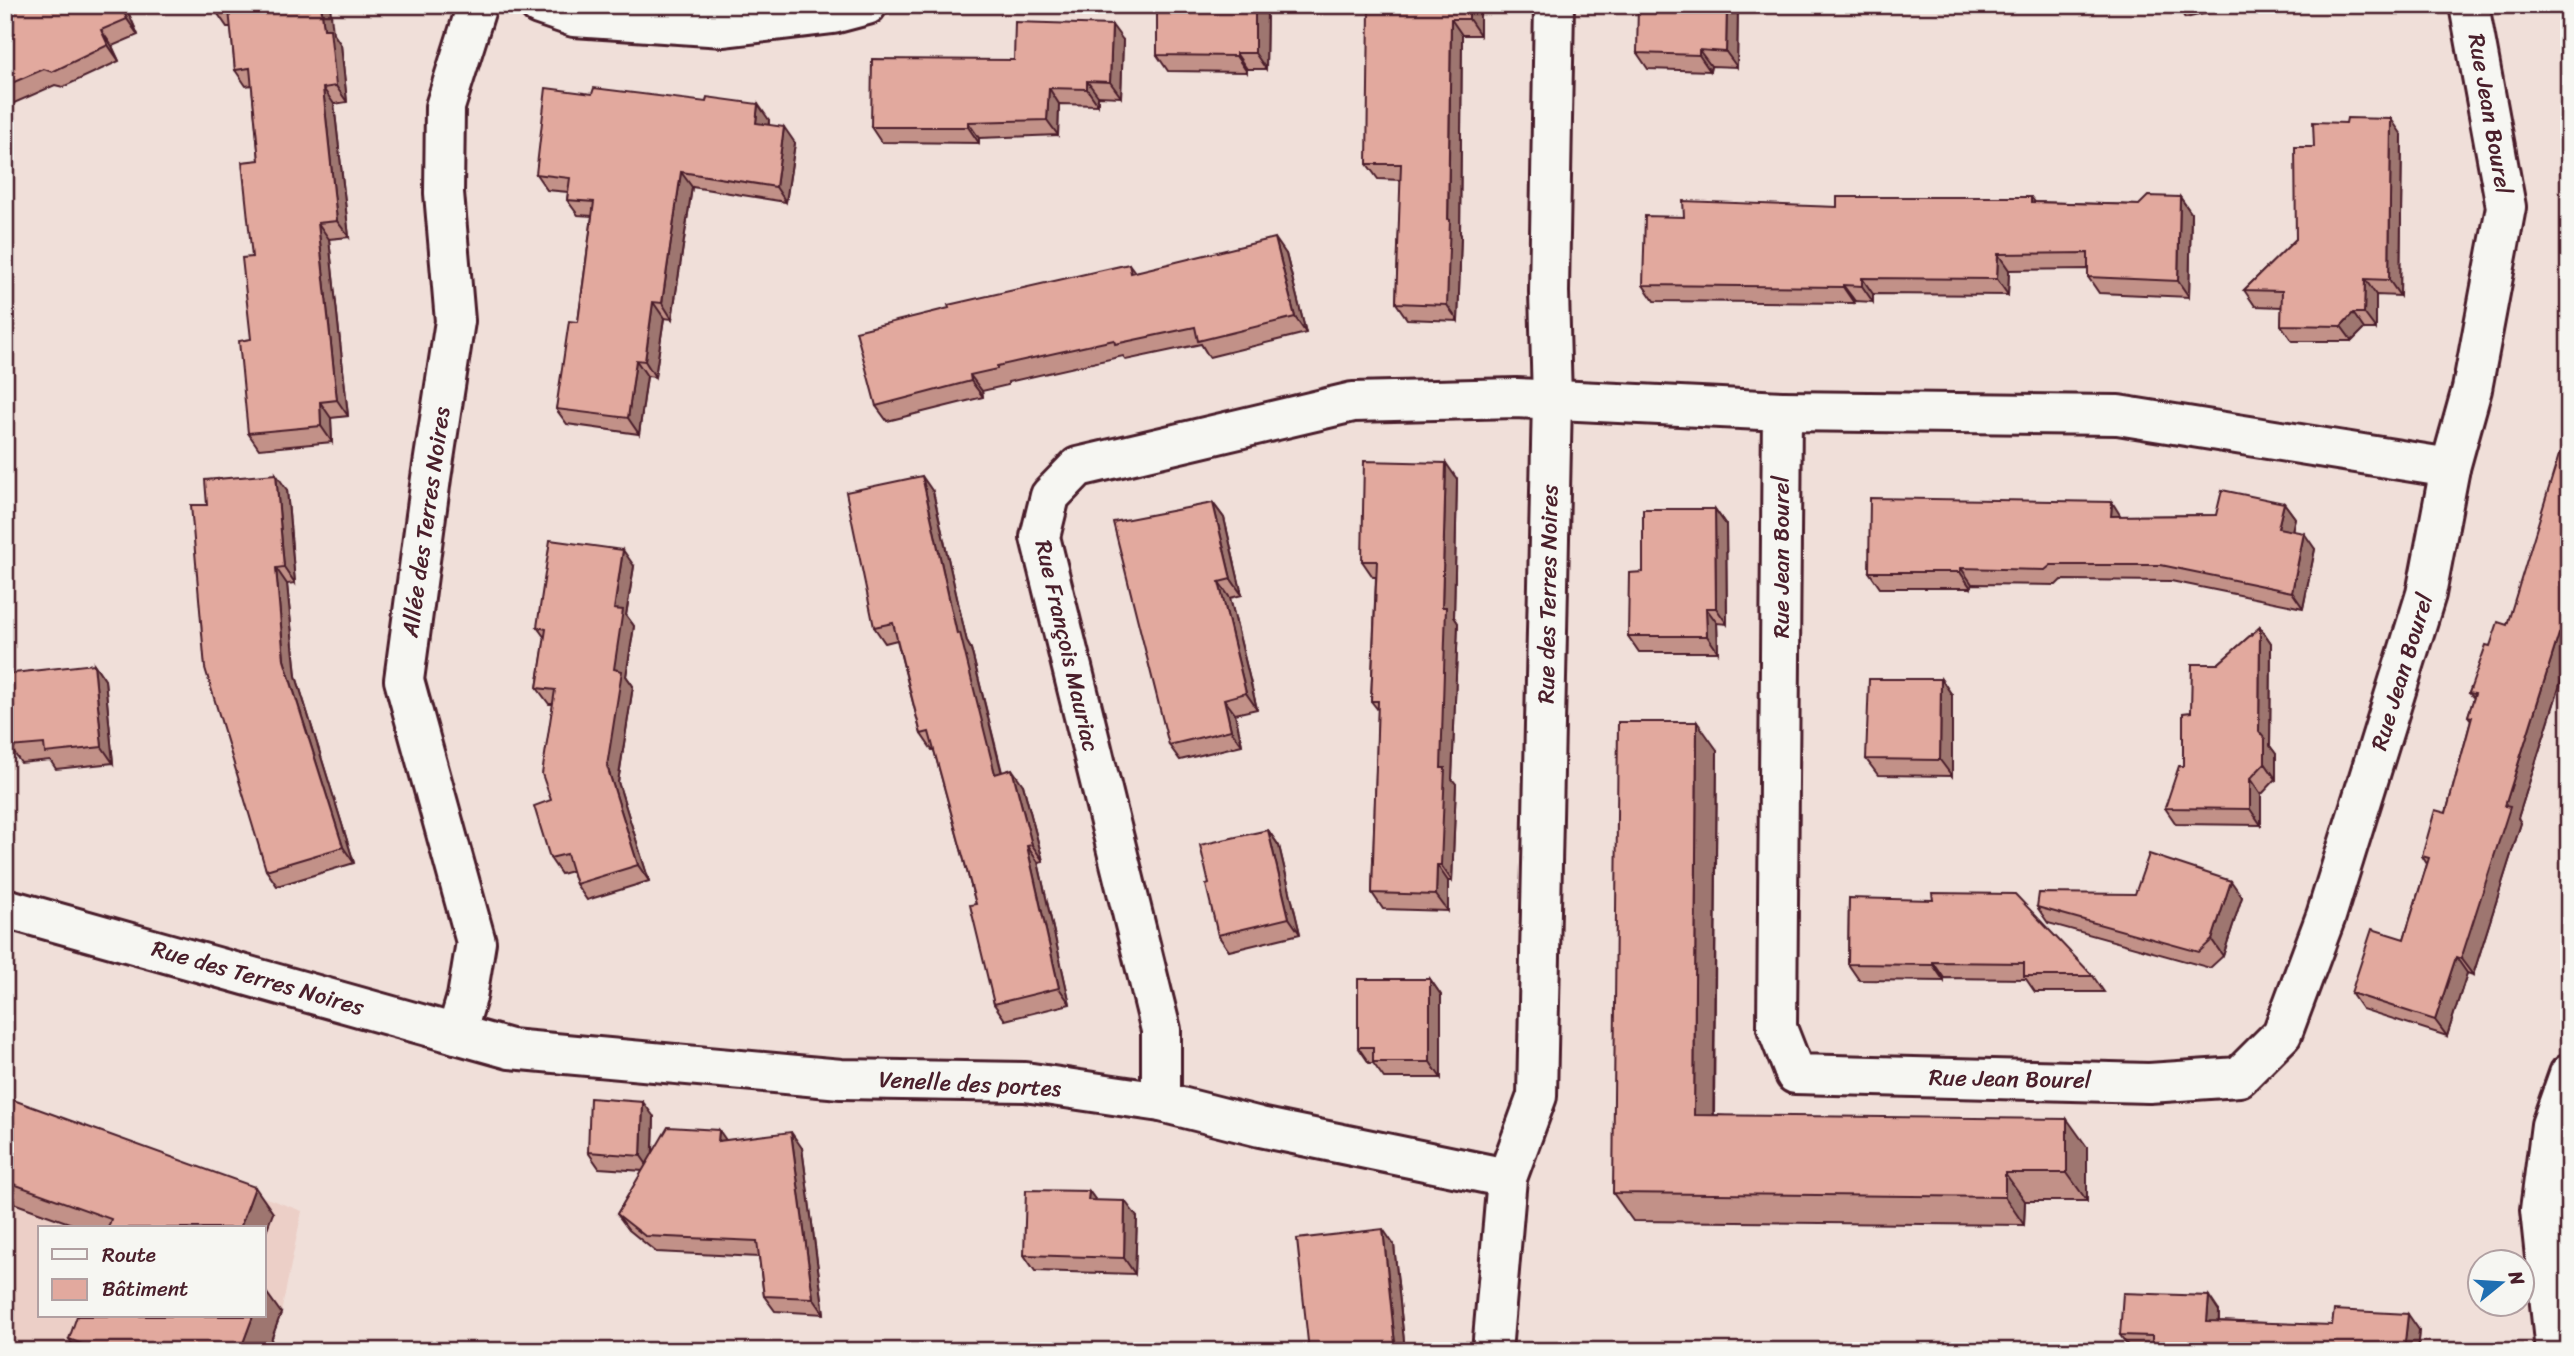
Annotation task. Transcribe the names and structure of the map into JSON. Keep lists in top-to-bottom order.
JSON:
{
  "streets": {
    "street": [
      "Rue Jean Bourel",
      "Allée des Terres Noires",
      "Rue des Terres Noires",
      "Rue François Mauriac",
      "Venelle des portes"
    ]
  },
  "crossings": [
    ["Allée des Terres Noires", "Rue des Terres Noires"],
    ["Rue des Terres Noires", "Rue François Mauriac"],
    ["Rue des Terres Noires", "Venelle des portes"],
    ["Rue François Mauriac", "Venelle des portes"]
  ],
  "legend": ["Route", "Bâtiment"],
  "north": "right"
}
